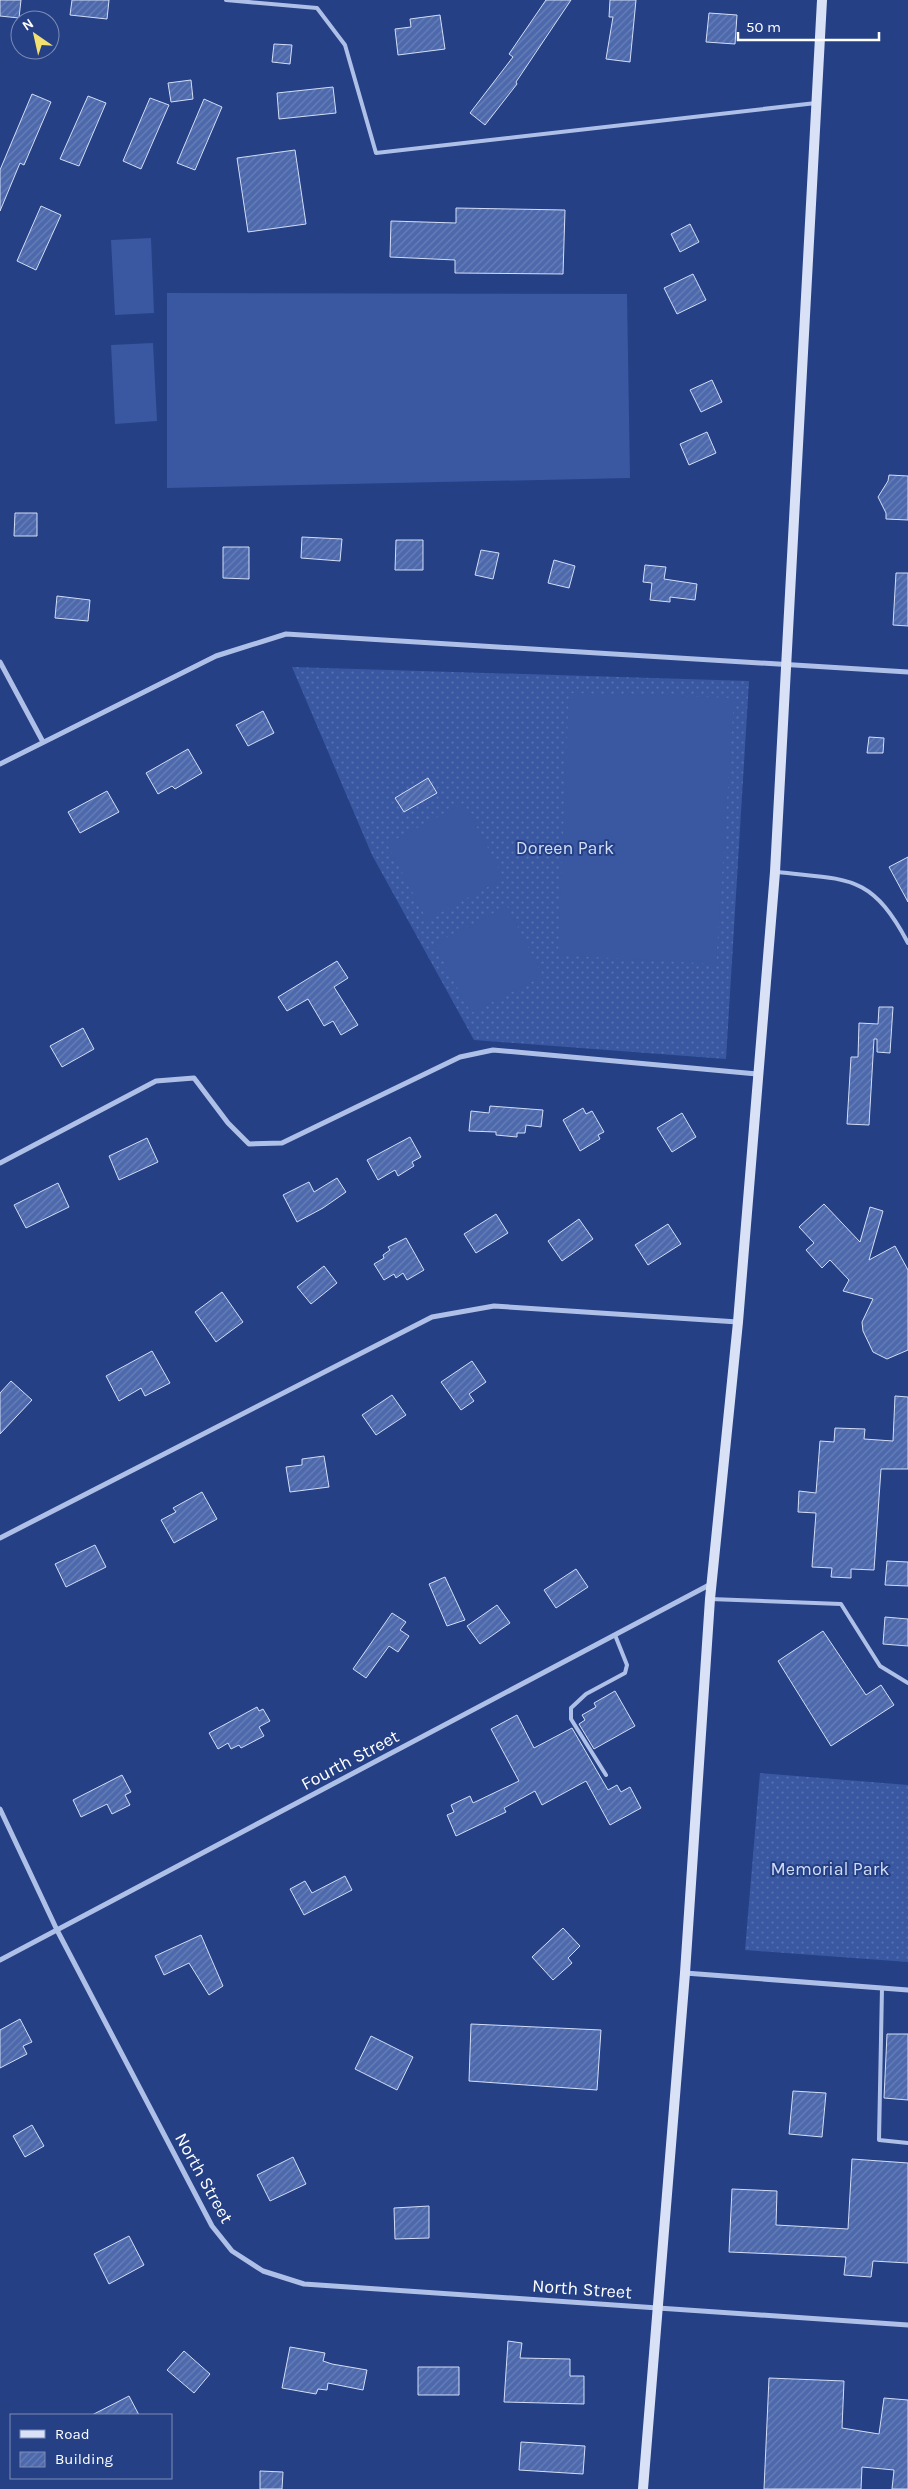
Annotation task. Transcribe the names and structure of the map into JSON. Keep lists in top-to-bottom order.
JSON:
{
  "streets": {
    "street": ["Fourth Street", "North Street"]
  },
  "crossings": [
    ["Fourth Street", "North Street"]
  ],
  "parks": ["Doreen Park", "Memorial Park"],
  "legend": ["Road", "Building"],
  "scale_bar": "50 m",
  "north": "top left"
}
